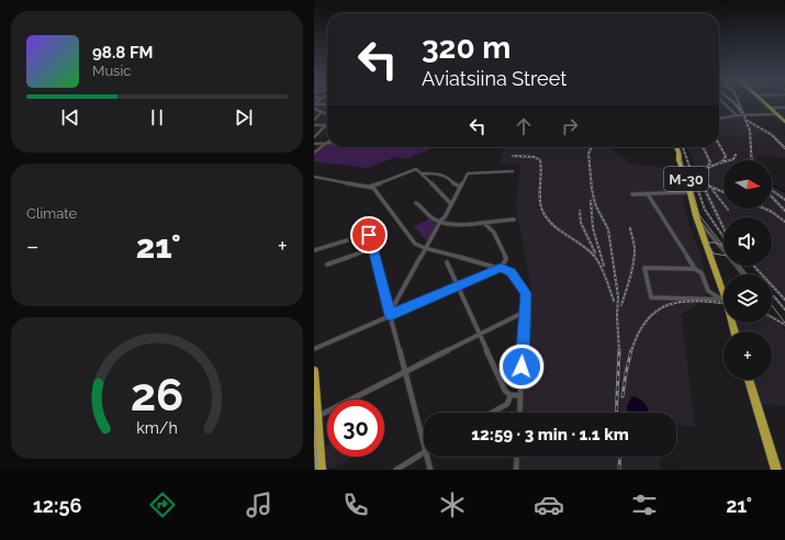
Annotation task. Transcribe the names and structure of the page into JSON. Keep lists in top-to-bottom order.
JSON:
{
  "streets": {
    "highway": ["М-30"]
  },
  "north": "right",
  "page": {
    "turn": ["320 m", "Aviatsiina Street"],
    "song": ["98.8 FM", "Music"],
    "map_buttons": "+",
    "tile": "Climate",
    "heat": ["−", "21°", "+"],
    "limit": "30",
    "trip": "12:59 · 3 min · 1.1 km",
    "tabs": ["12:56", "21°"],
    "gauge": ["26", "km/h"]
  }
}
